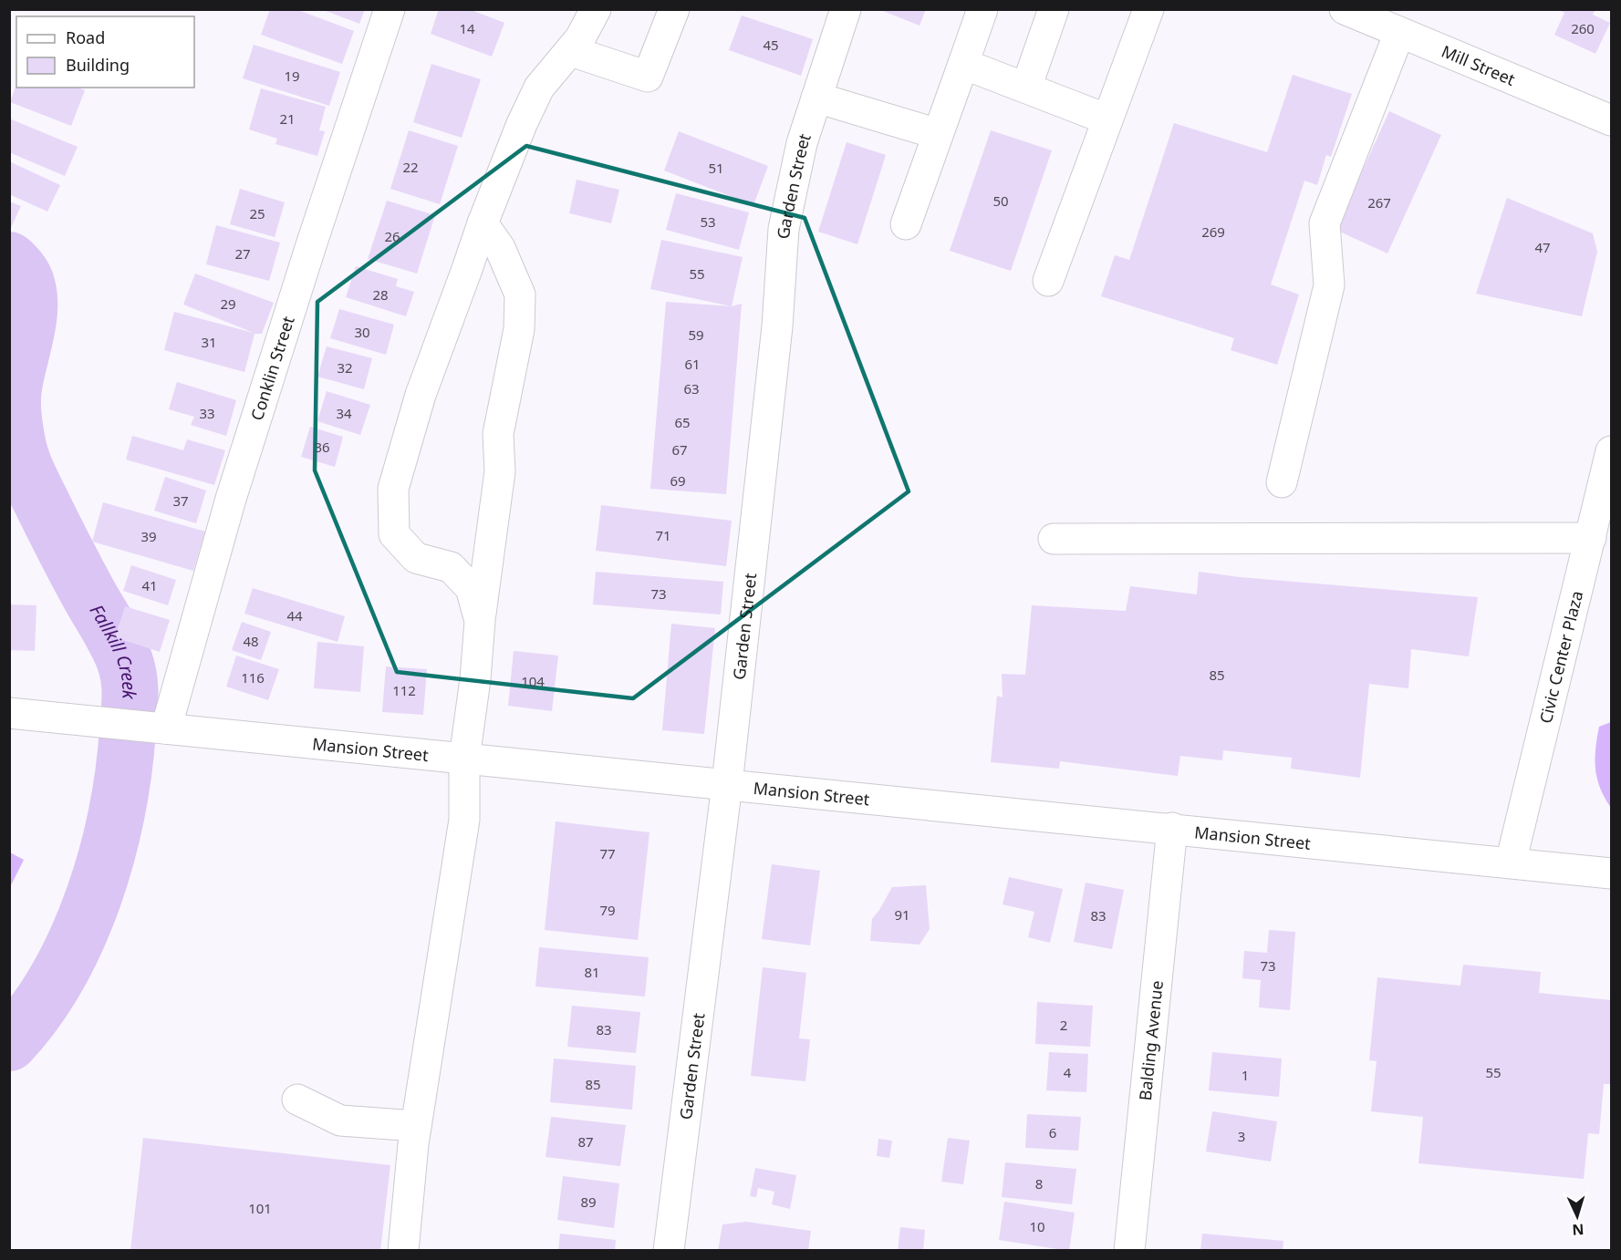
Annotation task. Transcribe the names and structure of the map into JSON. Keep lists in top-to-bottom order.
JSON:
{
  "streets": {
    "main road": [
      "Mill Street",
      "Garden Street",
      "Conklin Street",
      "Civic Center Plaza",
      "Mansion Street",
      "Balding Avenue"
    ]
  },
  "crossings": [
    ["Garden Street", "Mansion Street"],
    ["Conklin Street", "Mansion Street"],
    ["Civic Center Plaza", "Mansion Street"],
    ["Mansion Street", "Balding Avenue"]
  ],
  "water": ["Fallkill Creek"],
  "house_numbers": [
    "14",
    "260",
    "45",
    "19",
    "21",
    "22",
    "51",
    "50",
    "267",
    "25",
    "53",
    "269",
    "26",
    "47",
    "27",
    "55",
    "28",
    "29",
    "30",
    "59",
    "31",
    "61",
    "32",
    "63",
    "33",
    "34",
    "65",
    "36",
    "67",
    "69",
    "37",
    "71",
    "39",
    "41",
    "73",
    "44",
    "48",
    "85",
    "116",
    "104",
    "112",
    "77",
    "79",
    "91",
    "83",
    "73",
    "81",
    "2",
    "83",
    "4",
    "55",
    "1",
    "85",
    "6",
    "3",
    "87",
    "8",
    "89",
    "101",
    "10"
  ],
  "legend": ["Road", "Building"],
  "north": "bottom"
}
